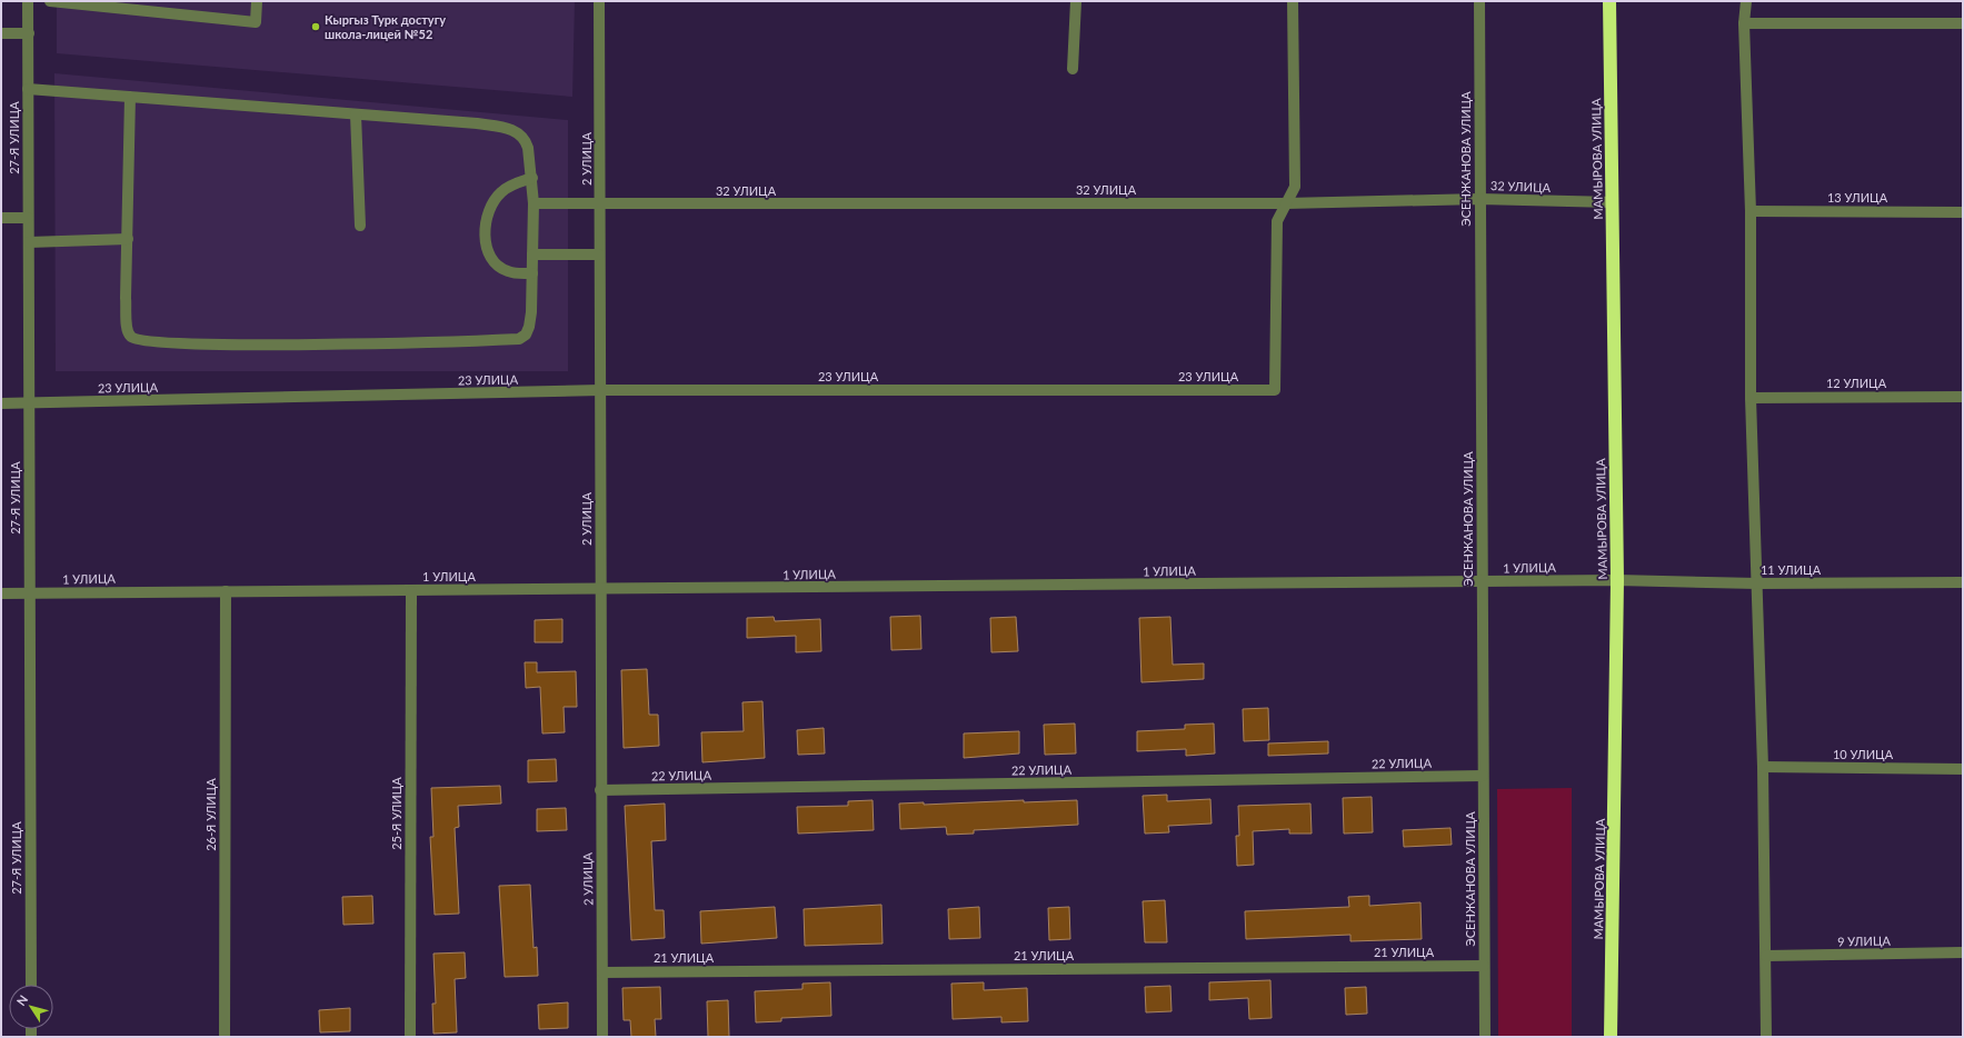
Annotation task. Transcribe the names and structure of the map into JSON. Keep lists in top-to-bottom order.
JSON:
{
  "streets": {
    "highway": ["МАМЫРОВА УЛИЦА"],
    "street": [
      "27-Я УЛИЦА",
      "2 УЛИЦА",
      "ЭСЕНЖАНОВА УЛИЦА",
      "32 УЛИЦА",
      "13 УЛИЦА",
      "23 УЛИЦА",
      "12 УЛИЦА",
      "1 УЛИЦА",
      "11 УЛИЦА",
      "10 УЛИЦА",
      "22 УЛИЦА",
      "25-Я УЛИЦА",
      "26-Я УЛИЦА",
      "9 УЛИЦА",
      "21 УЛИЦА"
    ]
  },
  "crossings": [
    ["27-Я УЛИЦА", "23 УЛИЦА"],
    ["27-Я УЛИЦА", "1 УЛИЦА"],
    ["2 УЛИЦА", "32 УЛИЦА"],
    ["2 УЛИЦА", "23 УЛИЦА"],
    ["2 УЛИЦА", "1 УЛИЦА"],
    ["2 УЛИЦА", "22 УЛИЦА"],
    ["2 УЛИЦА", "21 УЛИЦА"],
    ["ЭСЕНЖАНОВА УЛИЦА", "32 УЛИЦА"],
    ["ЭСЕНЖАНОВА УЛИЦА", "1 УЛИЦА"],
    ["ЭСЕНЖАНОВА УЛИЦА", "22 УЛИЦА"],
    ["ЭСЕНЖАНОВА УЛИЦА", "21 УЛИЦА"],
    ["МАМЫРОВА УЛИЦА", "32 УЛИЦА"],
    ["МАМЫРОВА УЛИЦА", "1 УЛИЦА"],
    ["МАМЫРОВА УЛИЦА", "11 УЛИЦА"],
    ["32 УЛИЦА", "23 УЛИЦА"],
    ["1 УЛИЦА", "11 УЛИЦА"],
    ["1 УЛИЦА", "25-Я УЛИЦА"],
    ["1 УЛИЦА", "26-Я УЛИЦА"]
  ],
  "places": ["Кыргыз Турк достугу школа-лицей №52"],
  "north": "top left"
}
